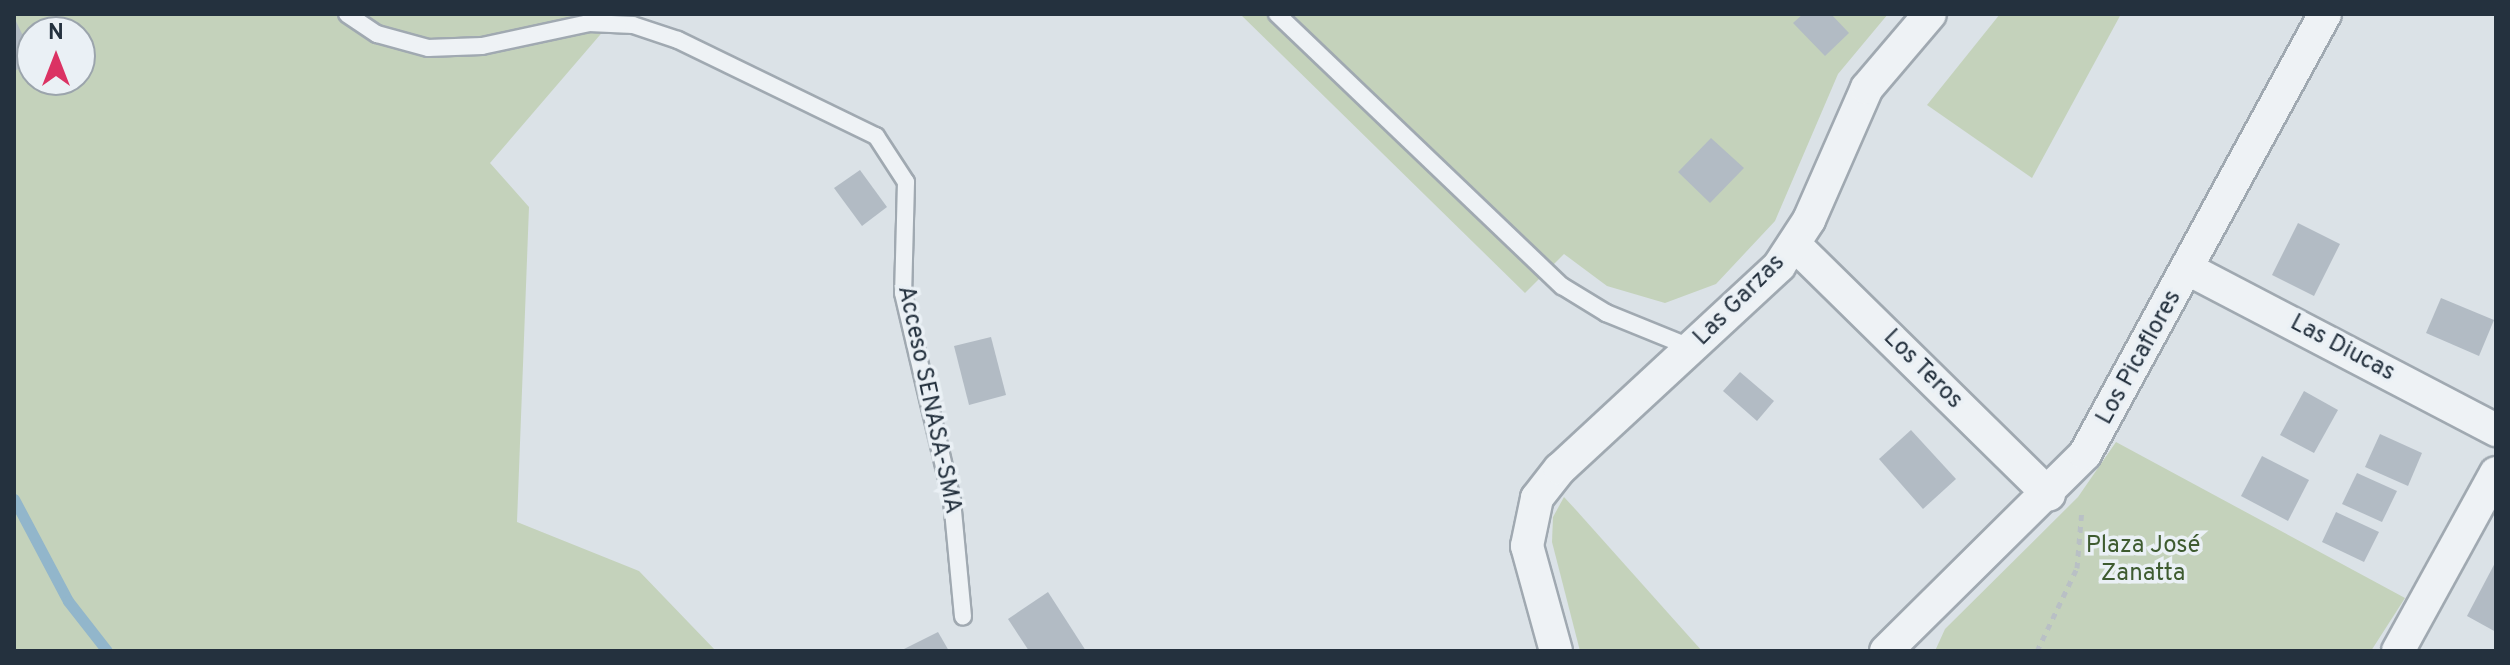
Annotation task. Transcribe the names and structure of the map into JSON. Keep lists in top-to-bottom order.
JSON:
{
  "streets": {
    "street": [
      "Las Garzas",
      "Las Diucas",
      "Los Picaflores",
      "Los Teros"
    ],
    "lane": ["Acceso SENASA-SMA"]
  },
  "crossings": [
    ["Las Garzas", "Los Teros"],
    ["Las Diucas", "Los Picaflores"],
    ["Los Picaflores", "Los Teros"]
  ],
  "parks": ["Plaza José Zanatta"],
  "north": "top"
}
